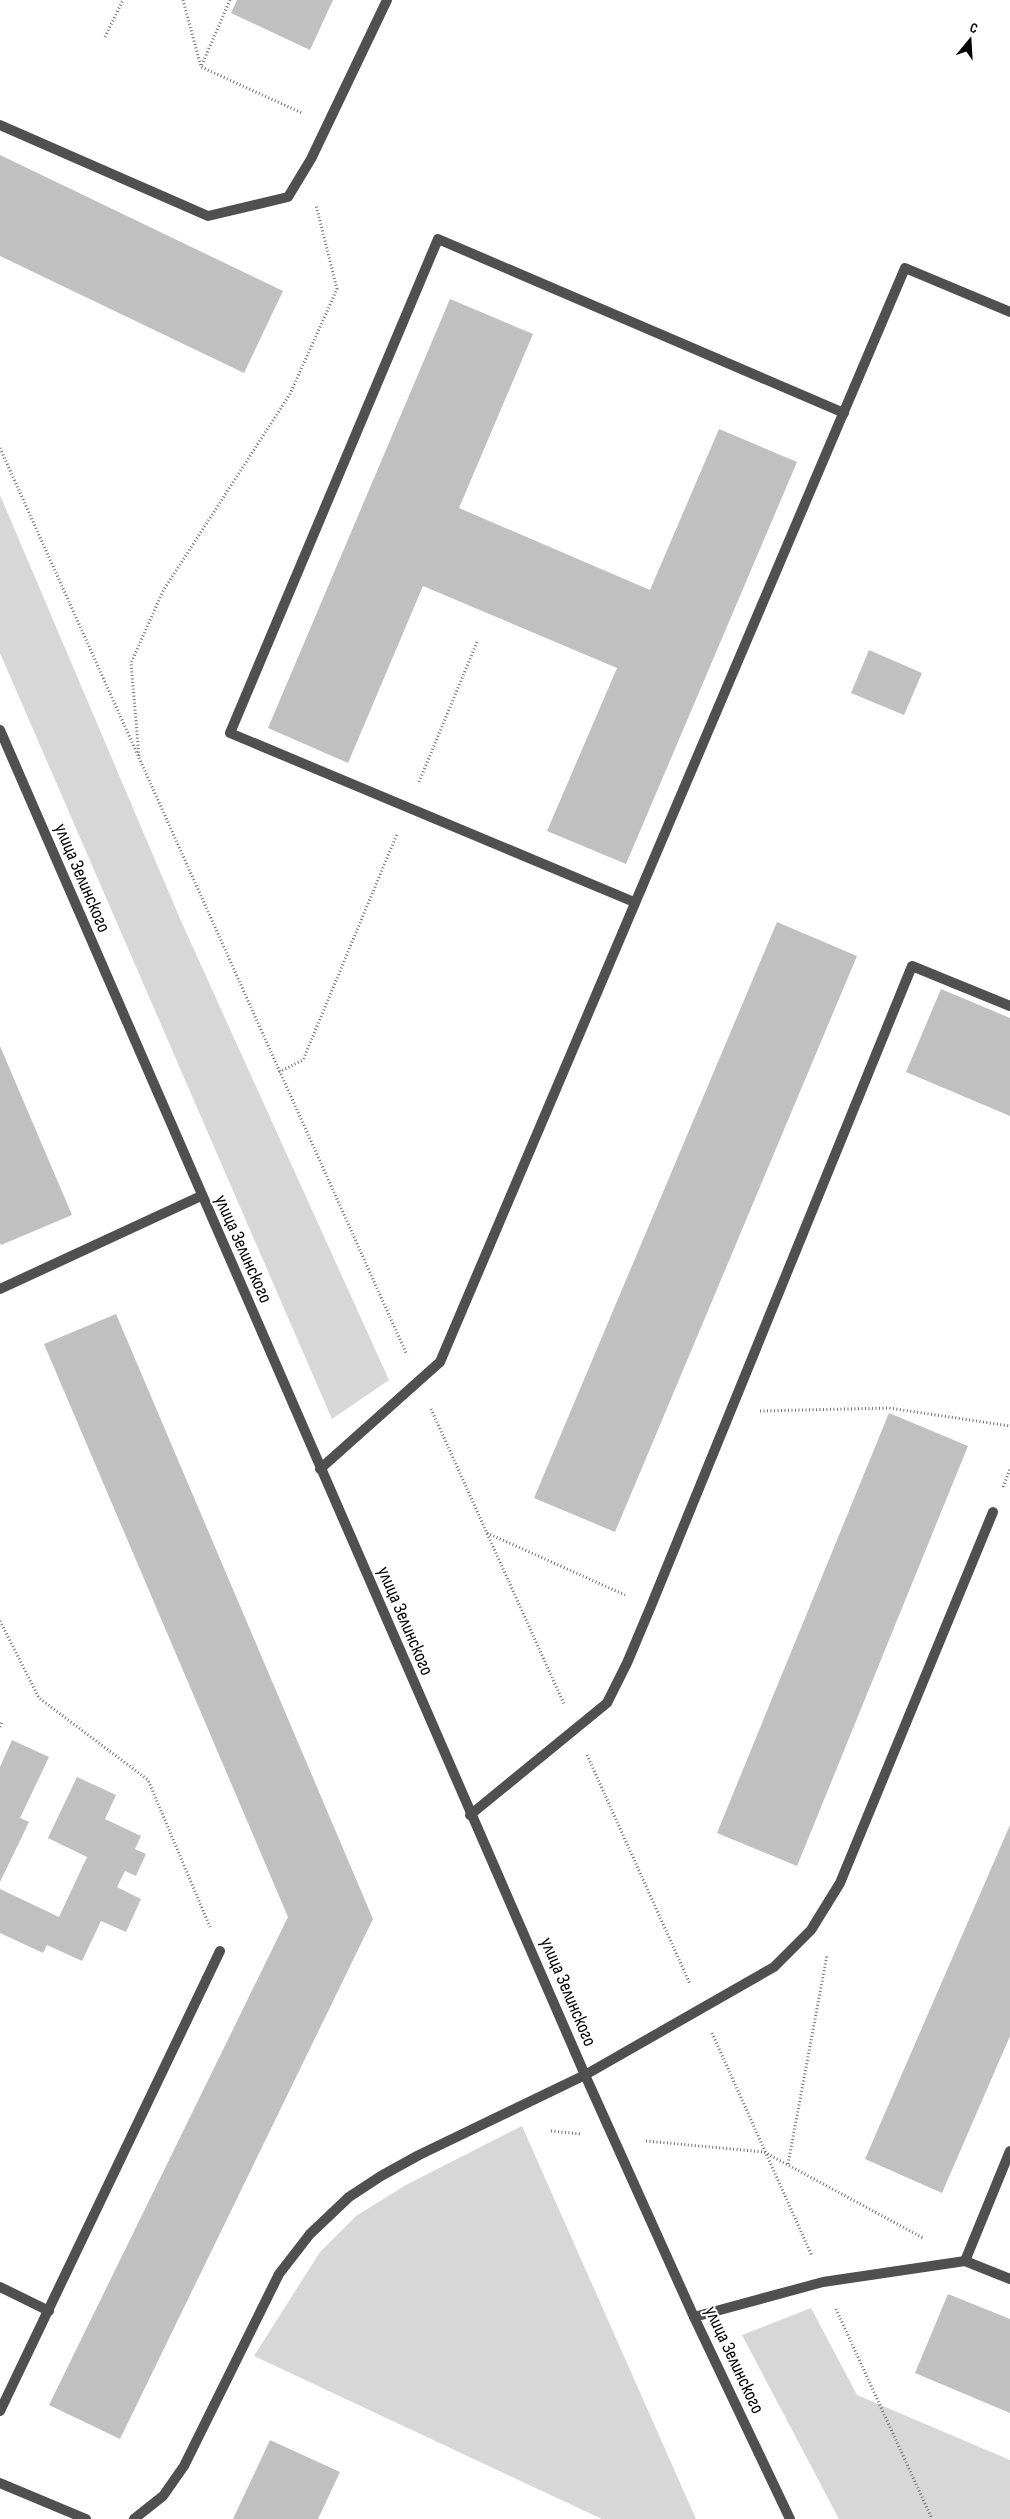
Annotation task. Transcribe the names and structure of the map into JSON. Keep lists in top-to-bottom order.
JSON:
{
  "streets": {
    "street": ["улица Зелинского"]
  },
  "north": "top"
}
